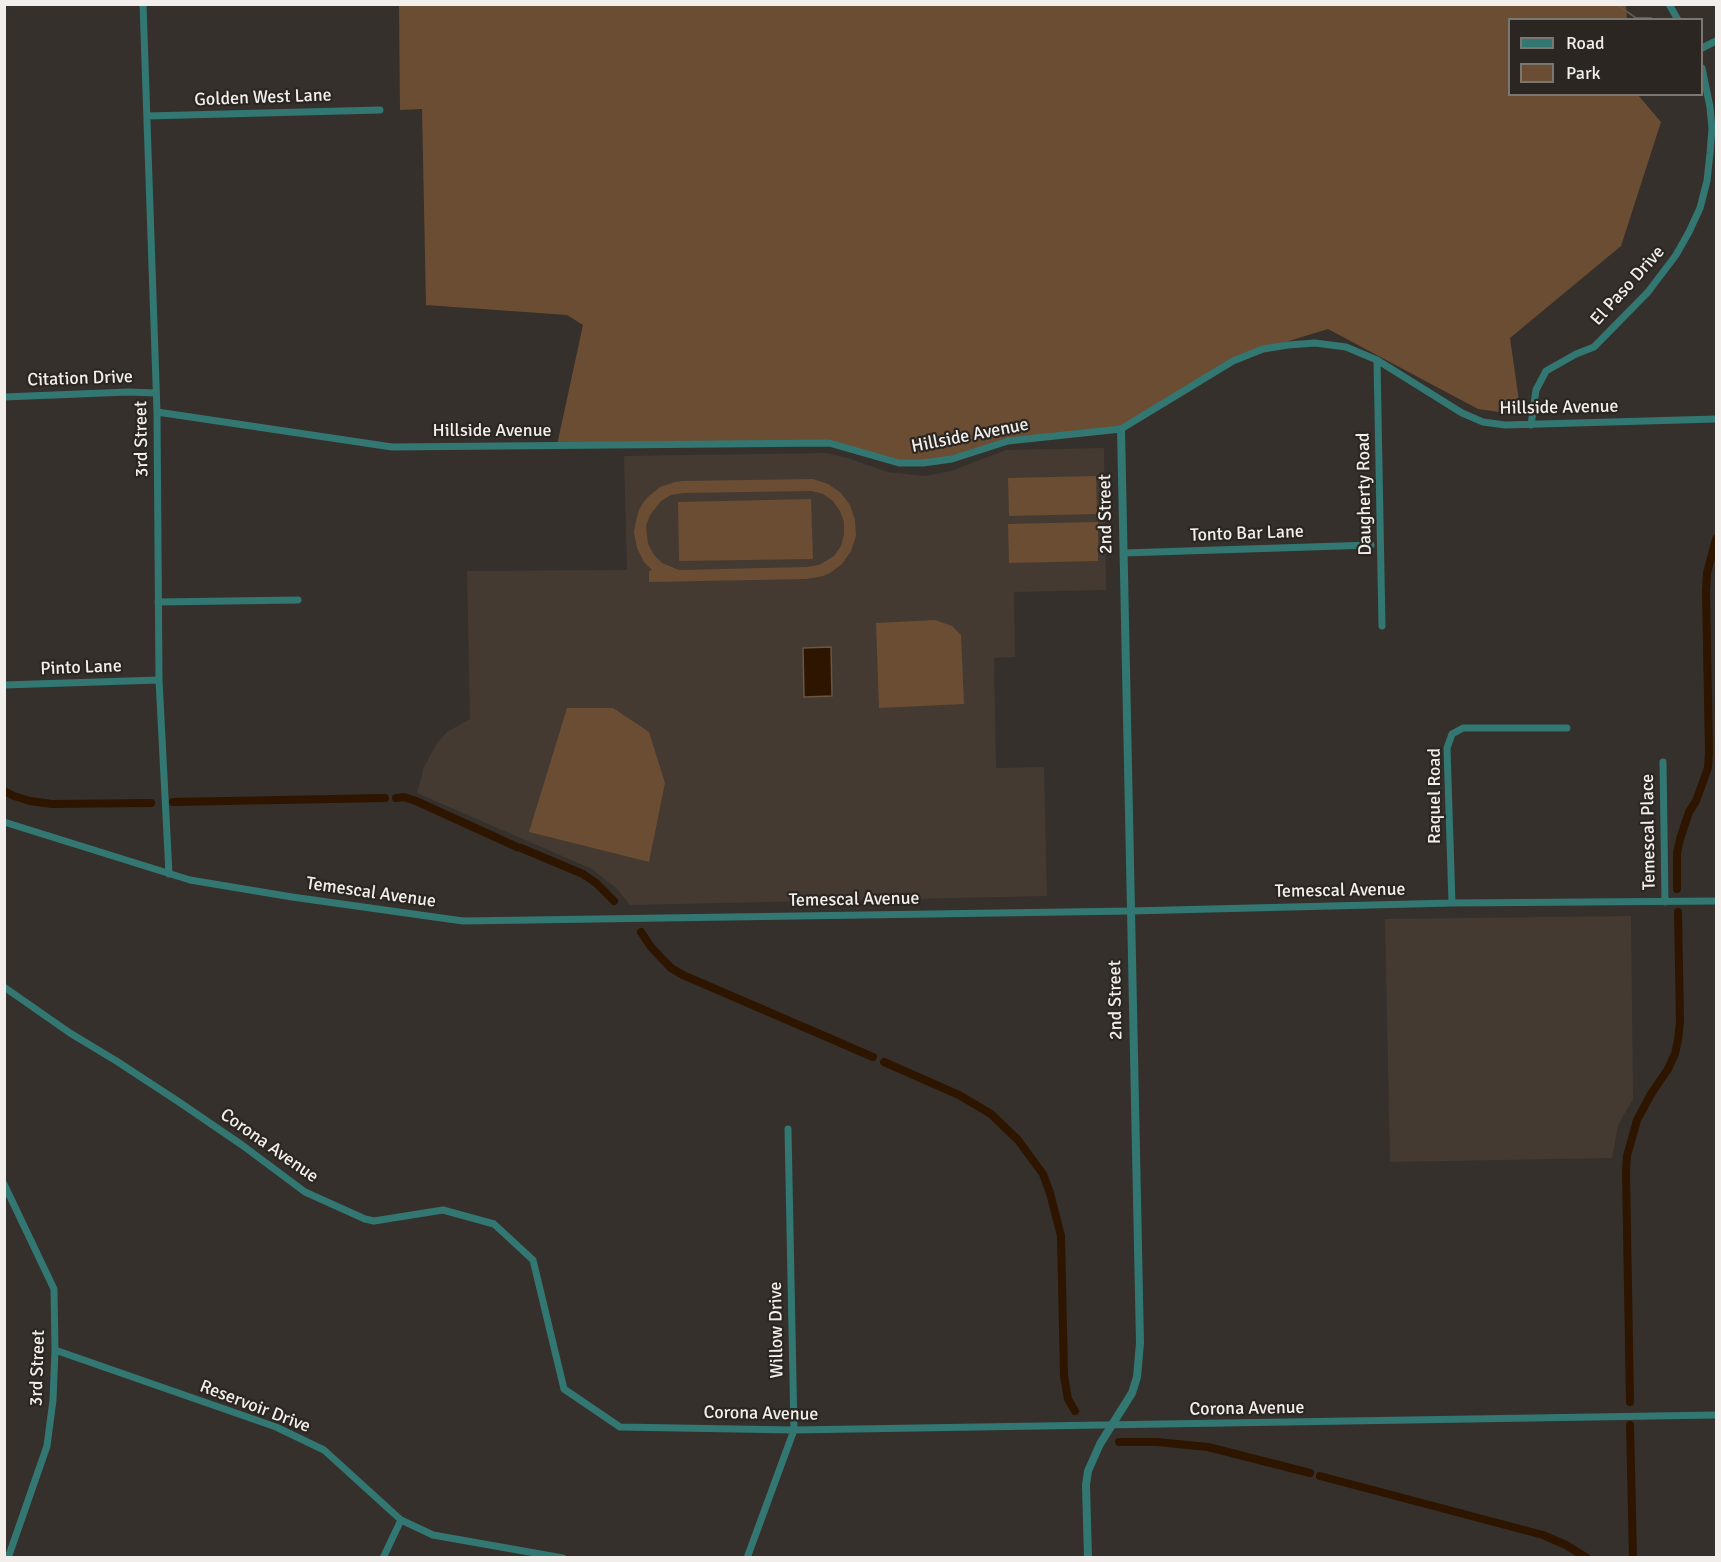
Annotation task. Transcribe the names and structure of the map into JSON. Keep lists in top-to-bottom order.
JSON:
{
  "streets": {
    "street": [
      "Golden West Lane",
      "El Paso Drive",
      "Citation Drive",
      "Hillside Avenue",
      "3rd Street",
      "Daugherty Road",
      "2nd Street",
      "Tonto Bar Lane",
      "Pinto Lane",
      "Raquel Road",
      "Temescal Place",
      "Temescal Avenue",
      "Corona Avenue",
      "Willow Drive",
      "Reservoir Drive"
    ]
  },
  "crossings": [
    ["Golden West Lane", "3rd Street"],
    ["El Paso Drive", "Hillside Avenue"],
    ["Citation Drive", "3rd Street"],
    ["Hillside Avenue", "3rd Street"],
    ["Hillside Avenue", "Daugherty Road"],
    ["Hillside Avenue", "2nd Street"],
    ["3rd Street", "Pinto Lane"],
    ["3rd Street", "Temescal Avenue"],
    ["3rd Street", "Reservoir Drive"],
    ["2nd Street", "Tonto Bar Lane"],
    ["2nd Street", "Temescal Avenue"],
    ["2nd Street", "Corona Avenue"],
    ["Raquel Road", "Temescal Avenue"],
    ["Temescal Place", "Temescal Avenue"],
    ["Corona Avenue", "Willow Drive"]
  ],
  "legend": ["Road", "Park"]
}
